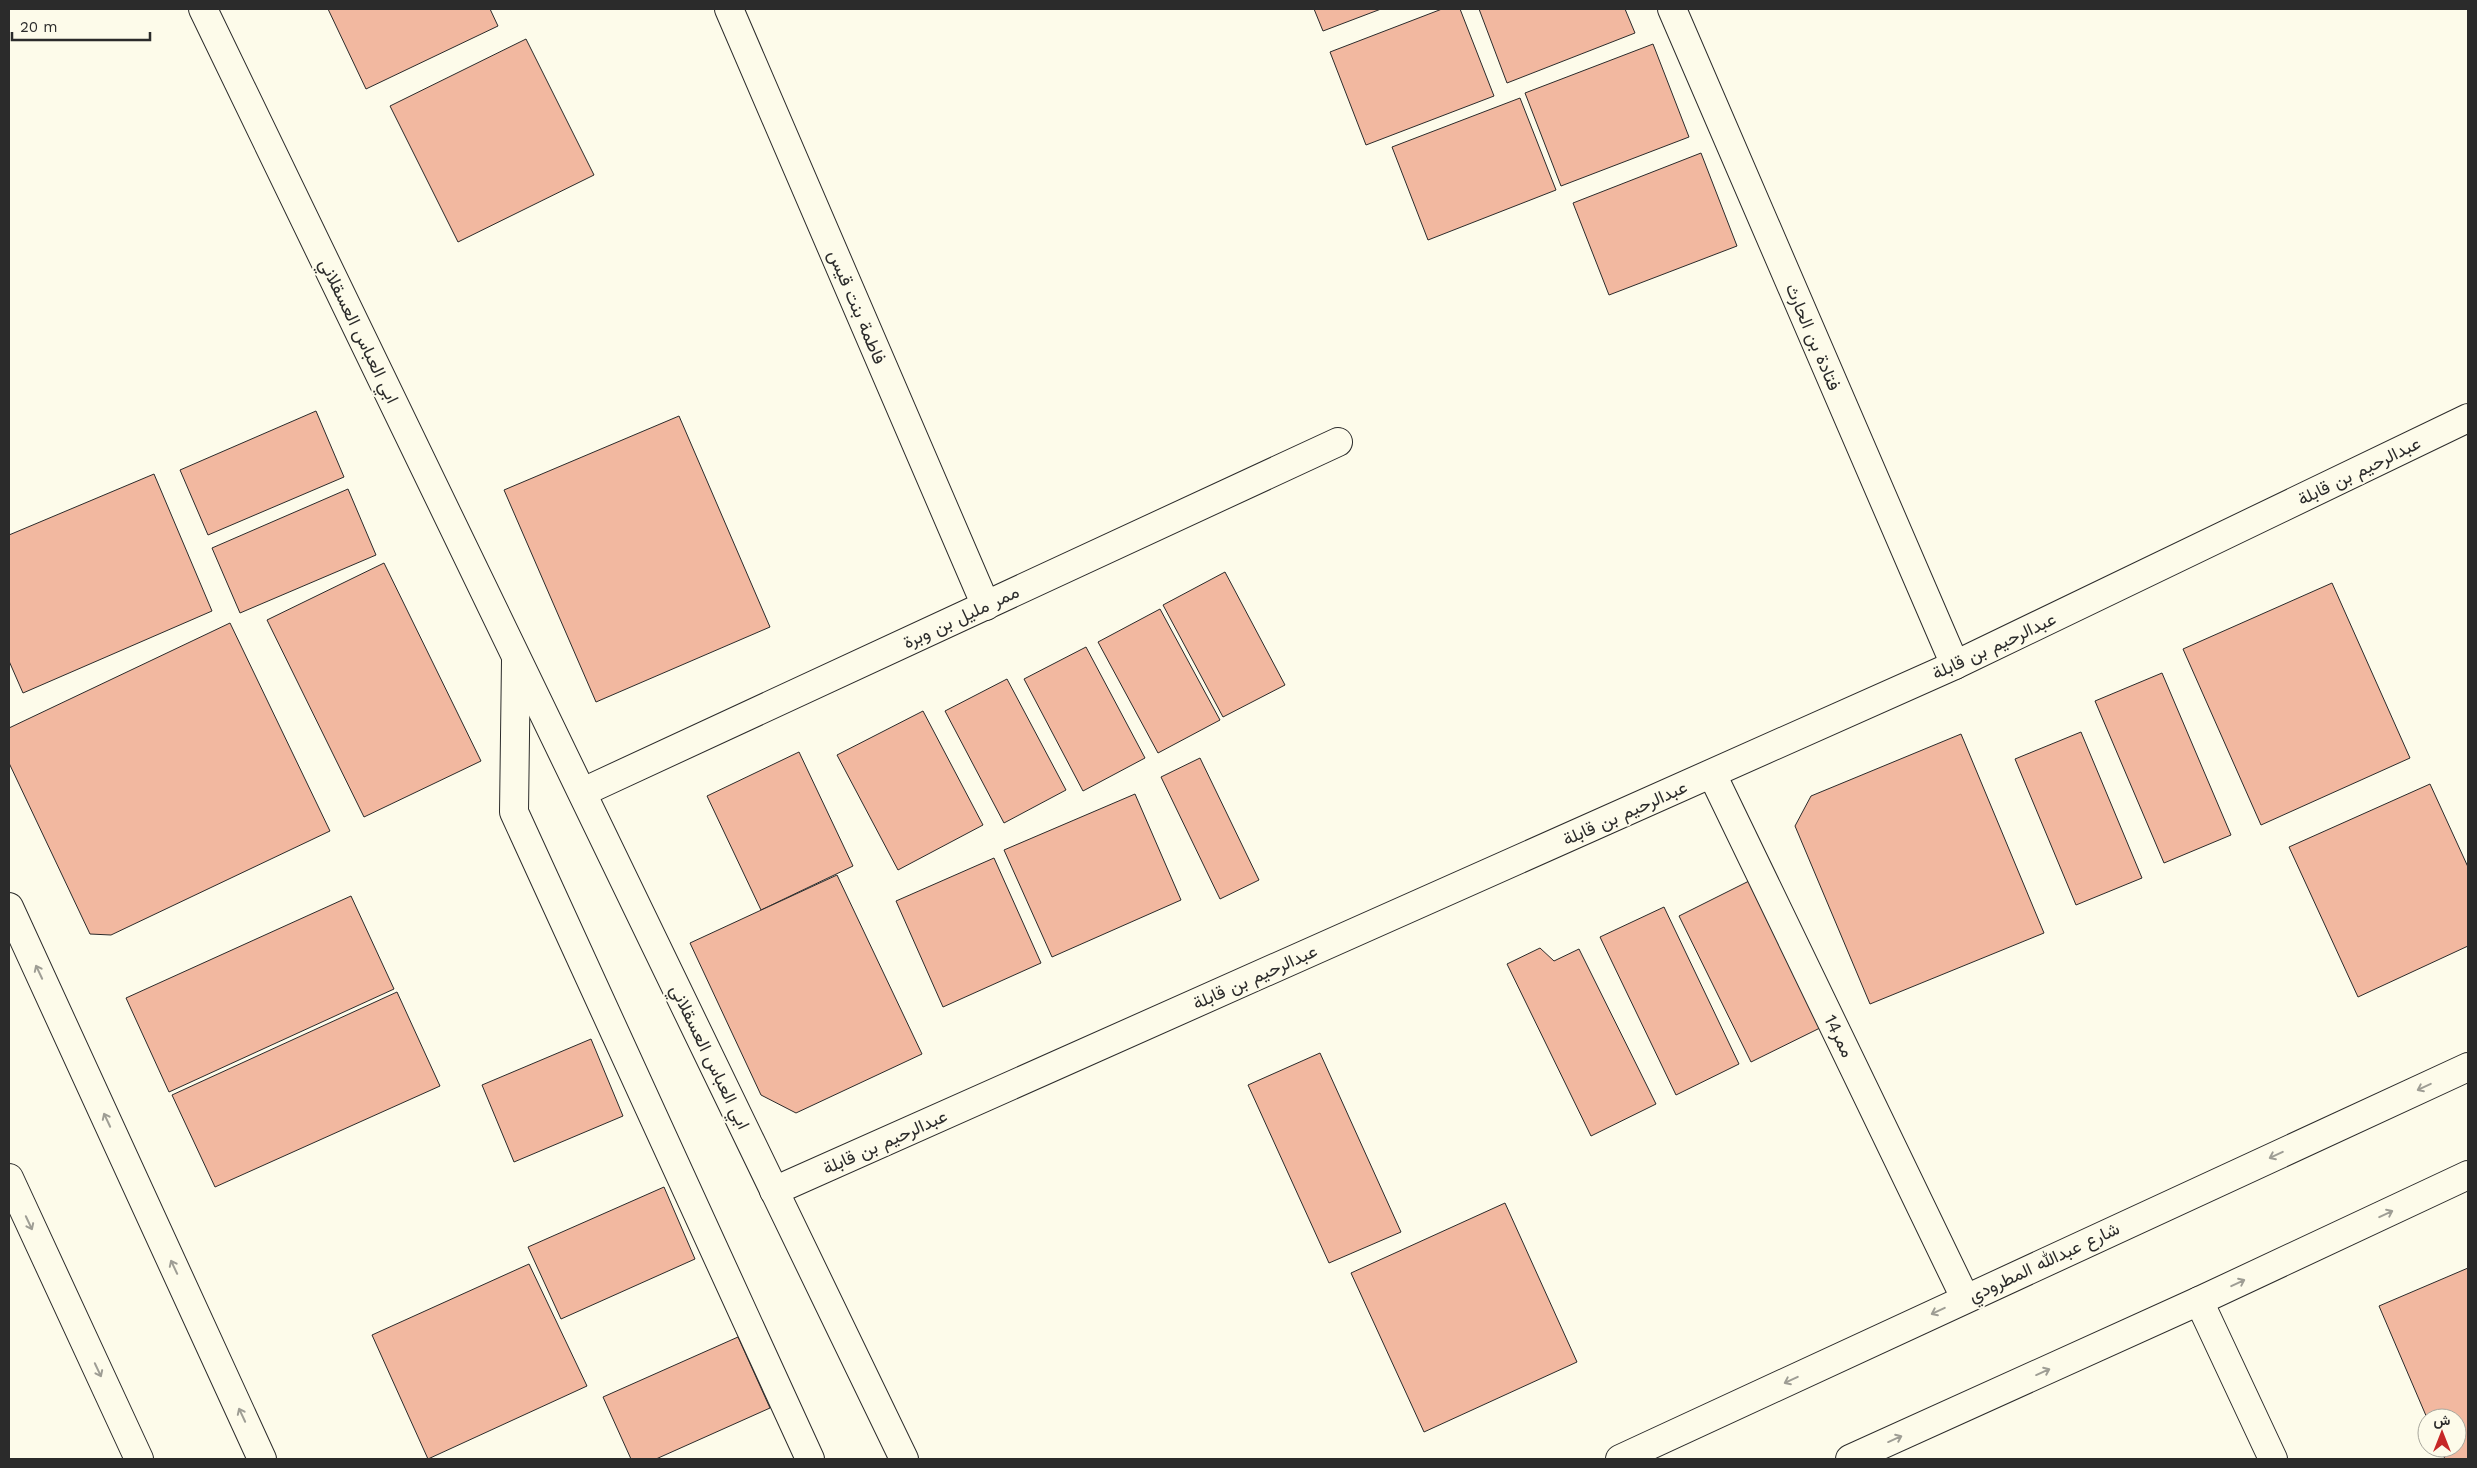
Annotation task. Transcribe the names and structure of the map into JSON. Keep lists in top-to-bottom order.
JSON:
{
  "streets": {
    "street": [
      "فاطمة بنت قيس",
      "ابي العباس العسقلاني",
      "فتادة بن الحارث",
      "عبدالرحيم بن قابلة",
      "ممر مليل بن وبرة",
      "ممر14",
      "شارع عبدالله المطرودي"
    ]
  },
  "crossings": [
    ["فاطمة بنت قيس", "ممر مليل بن وبرة"],
    ["ابي العباس العسقلاني", "عبدالرحيم بن قابلة"],
    ["ابي العباس العسقلاني", "ممر مليل بن وبرة"],
    ["فتادة بن الحارث", "عبدالرحيم بن قابلة"],
    ["عبدالرحيم بن قابلة", "ممر14"],
    ["ممر14", "شارع عبدالله المطرودي"]
  ],
  "scale_bar": "20 m",
  "north": "top"
}
